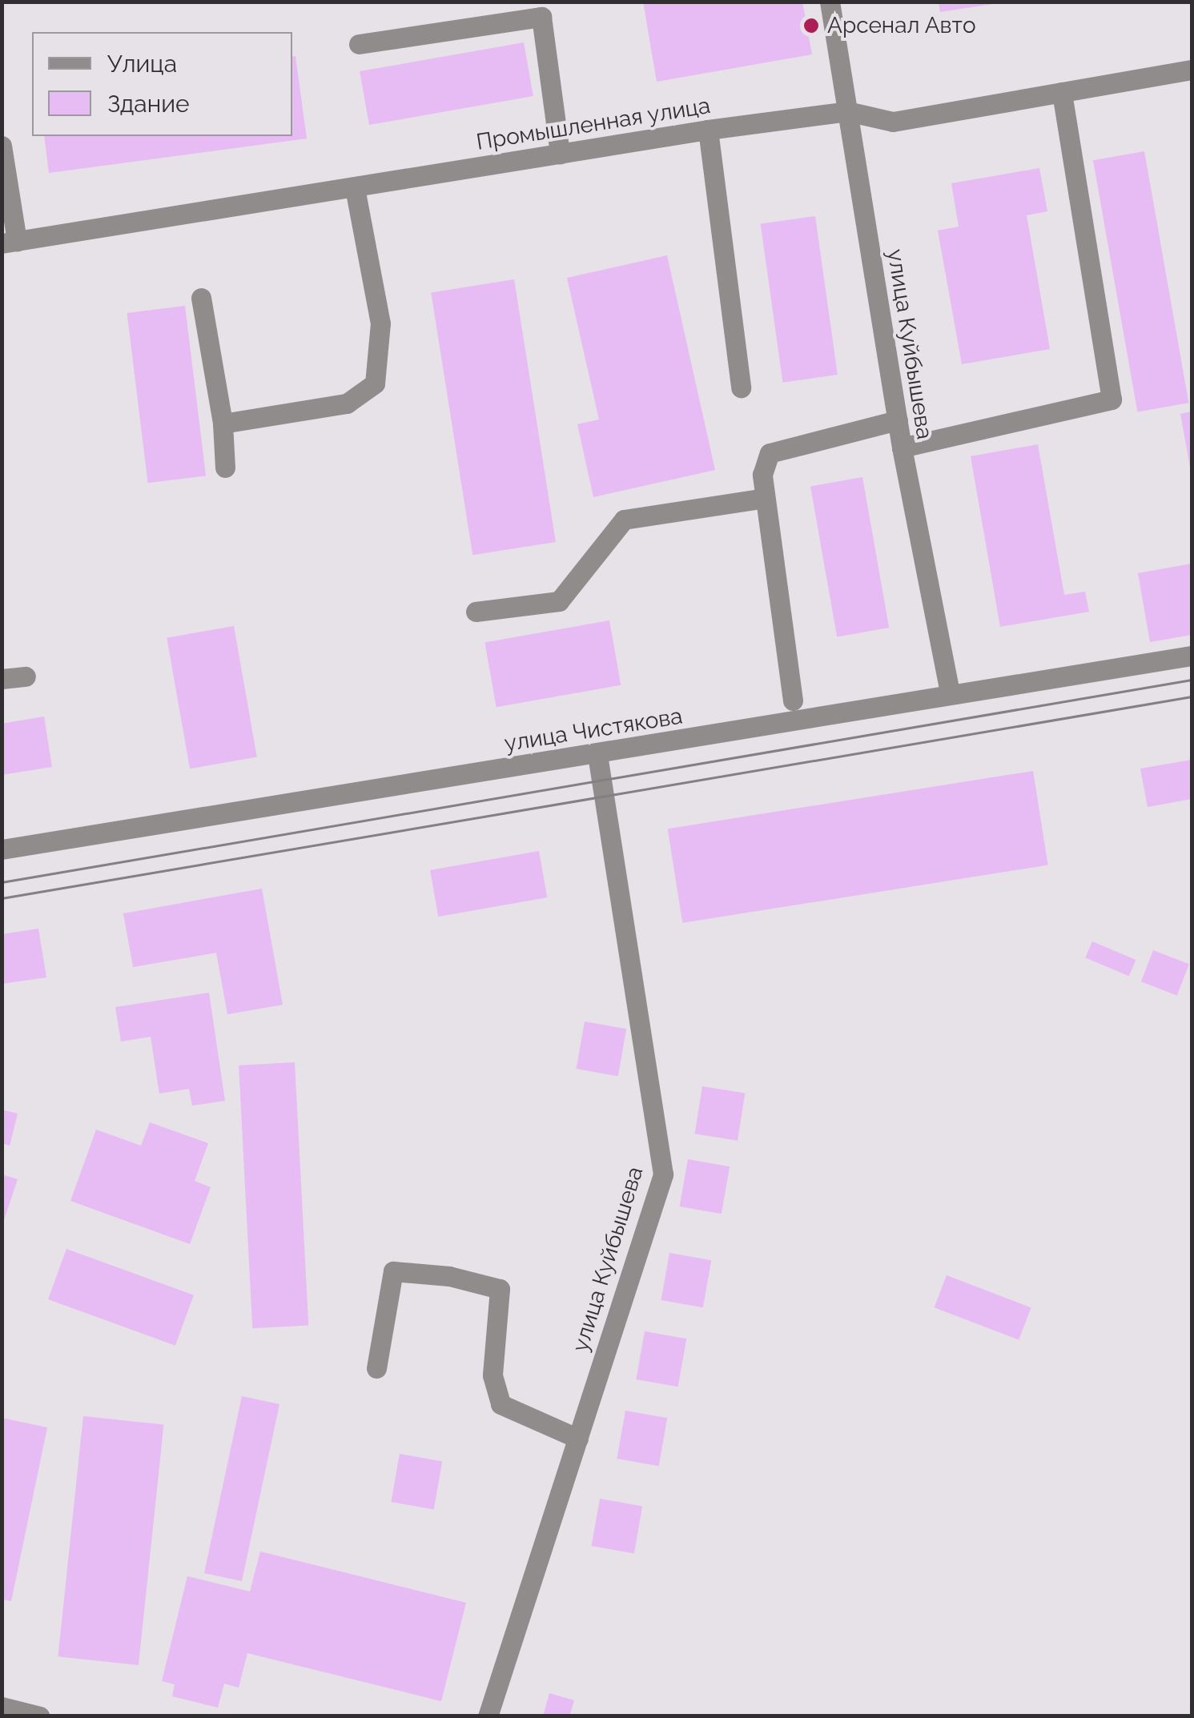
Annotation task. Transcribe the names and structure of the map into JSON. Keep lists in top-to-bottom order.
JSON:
{
  "streets": {
    "street": ["Промышленная улица", "улица Куйбышева", "улица Чистякова"]
  },
  "crossings": [
    ["Промышленная улица", "улица Куйбышева"],
    ["улица Куйбышева", "улица Чистякова"]
  ],
  "places": ["Арсенал Авто"],
  "legend": ["Улица", "Здание"]
}
